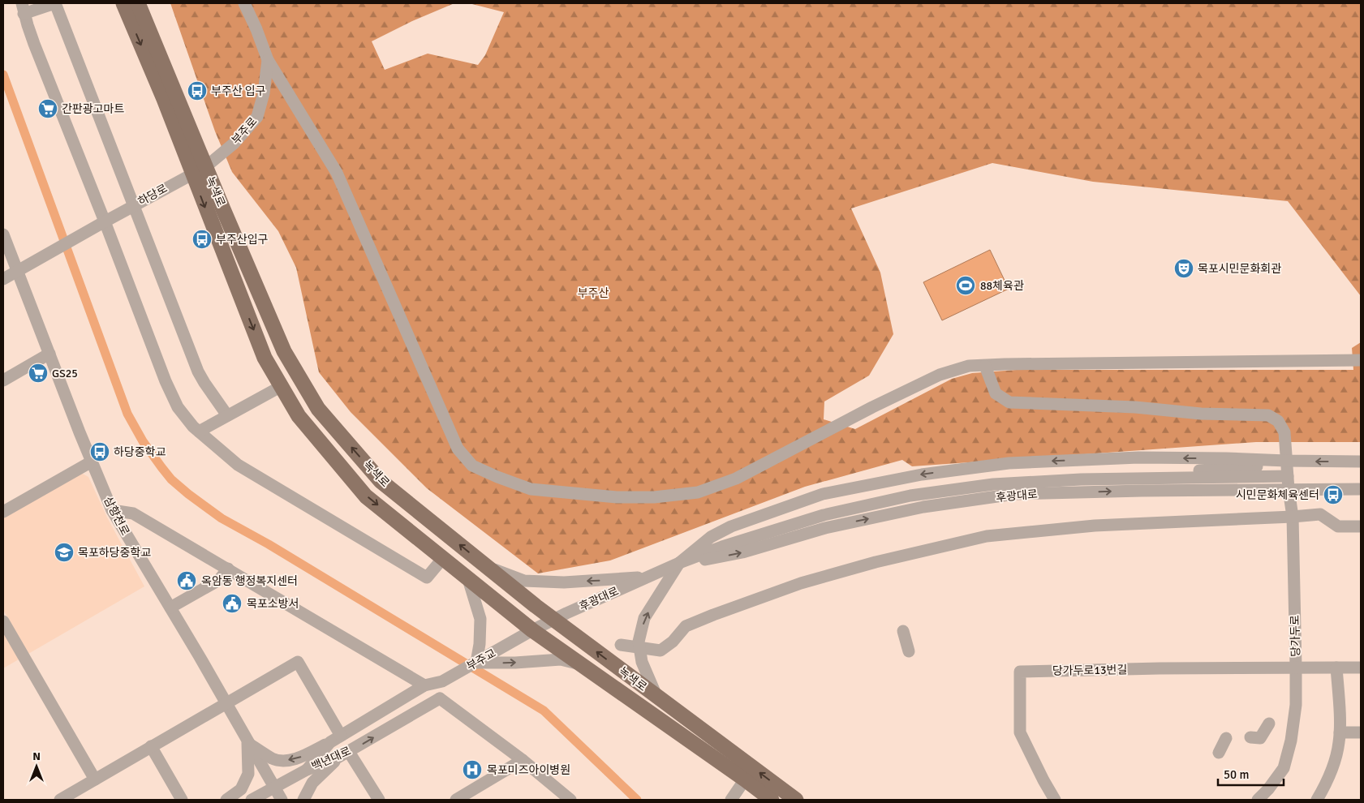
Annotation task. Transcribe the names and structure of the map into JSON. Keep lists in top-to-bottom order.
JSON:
{
  "streets": {
    "main road": ["녹색로"],
    "street": [
      "부주로",
      "하당로",
      "후광대로",
      "삼향천로",
      "당가두로",
      "부주교",
      "당가두로13번길",
      "백년대로"
    ]
  },
  "crossings": [
    ["부주로", "녹색로"],
    ["부주로", "하당로"],
    ["녹색로", "하당로"],
    ["녹색로", "후광대로"],
    ["녹색로", "부주교"],
    ["하당로", "삼향천로"],
    ["후광대로", "당가두로"],
    ["후광대로", "부주교"],
    ["당가두로", "당가두로13번길"],
    ["부주교", "백년대로"]
  ],
  "parks": ["부주산"],
  "places": {
    "bus stop": [
      "부주산 입구",
      "부주산입구",
      "하당중학교",
      "시민문화체육센터"
    ],
    "supermarket": ["간판광고마트", "GS25"],
    "theatre": ["목포시민문화회관"],
    "sports": ["88체육관"],
    "school or university": ["목포하당중학교"],
    "public building": ["옥암동 행정복지센터", "목포소방서"],
    "hospital": ["목포미즈아이병원"]
  },
  "scale_bar": "50 m",
  "north": "top"
}
